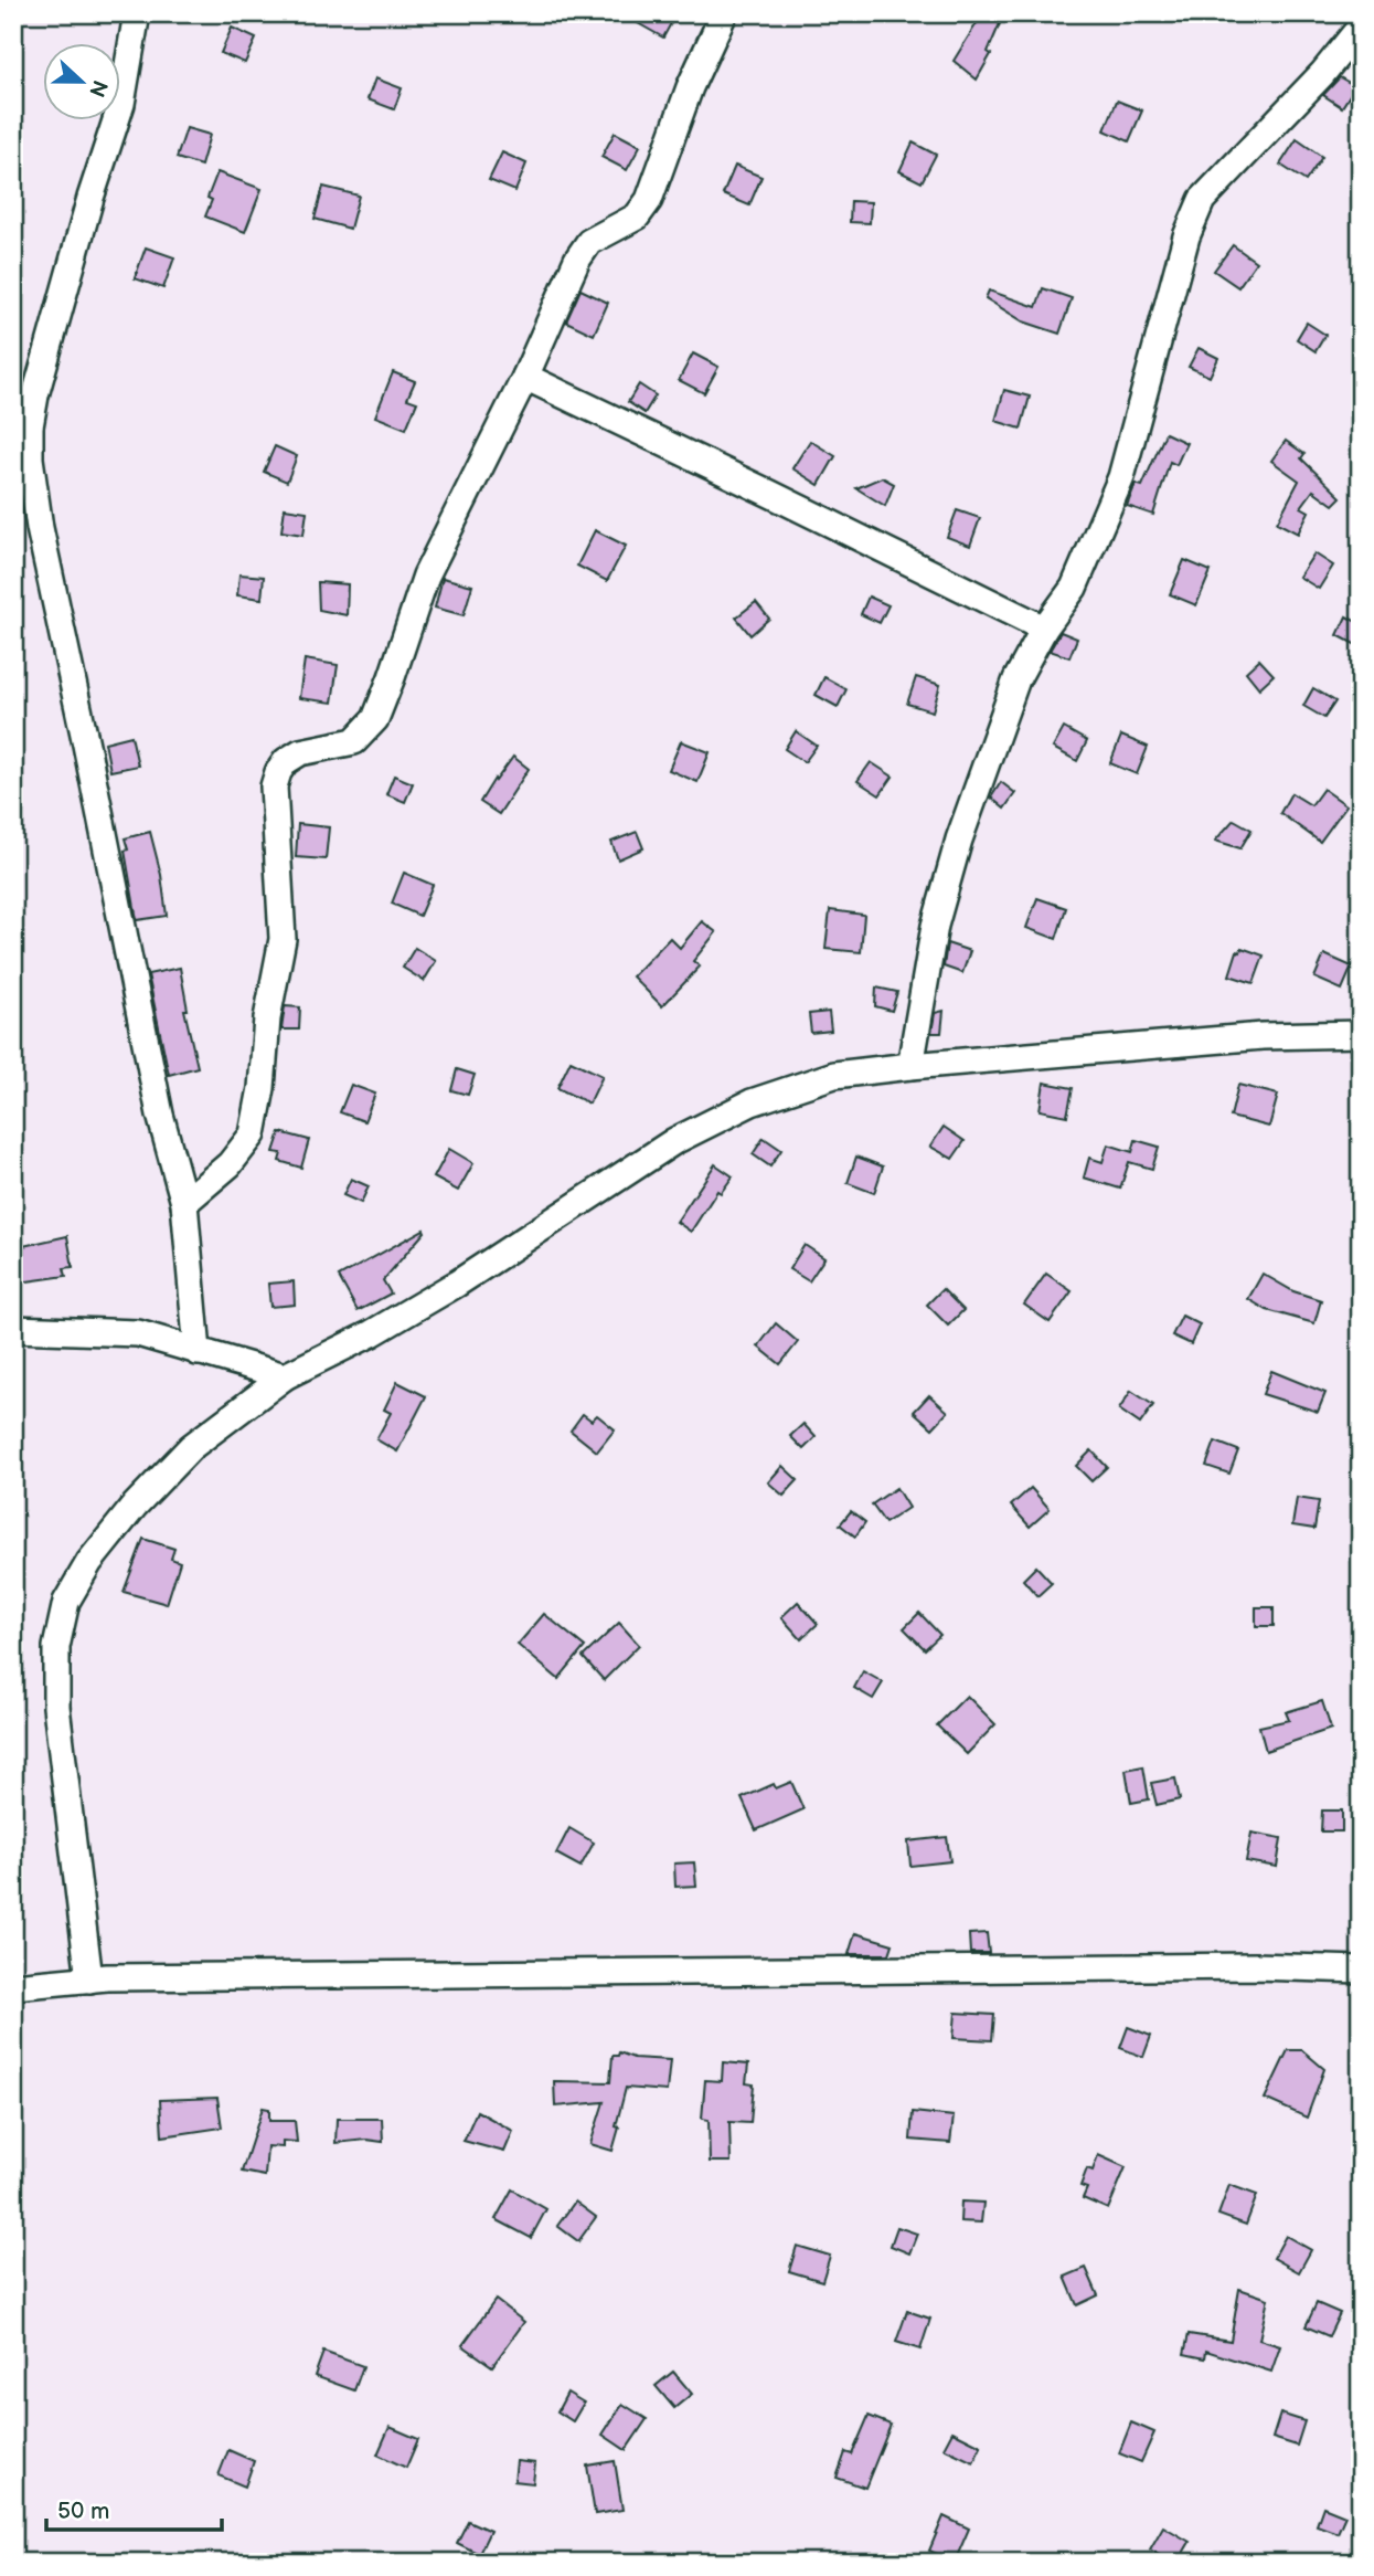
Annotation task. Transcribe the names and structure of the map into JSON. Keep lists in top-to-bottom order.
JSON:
{
  "scale_bar": "50 m",
  "north": "right"
}
